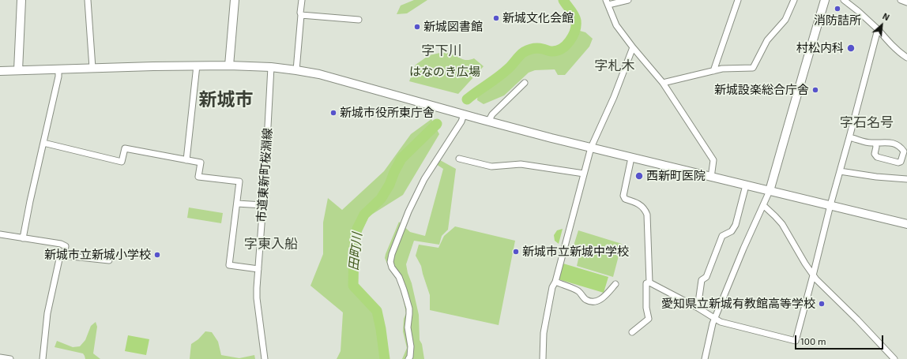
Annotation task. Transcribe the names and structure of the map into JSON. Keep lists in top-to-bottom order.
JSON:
{
  "streets": {
    "street": ["市道東新町桜淵線"]
  },
  "districts": [
    "字下川",
    "字札木",
    "新城市",
    "字石名号",
    "字東入船"
  ],
  "water": ["田町川"],
  "parks": ["はなのき広場"],
  "places": [
    "消防詰所",
    "新城文化会館",
    "新城図書館",
    "村松内科",
    "新城設楽総合庁舎",
    "新城市役所東庁舎",
    "西新町医院",
    "新城市立新城中学校",
    "新城市立新城小学校",
    "愛知県立新城有教館高等学校"
  ],
  "scale_bar": "100 m",
  "north": "top right"
}
